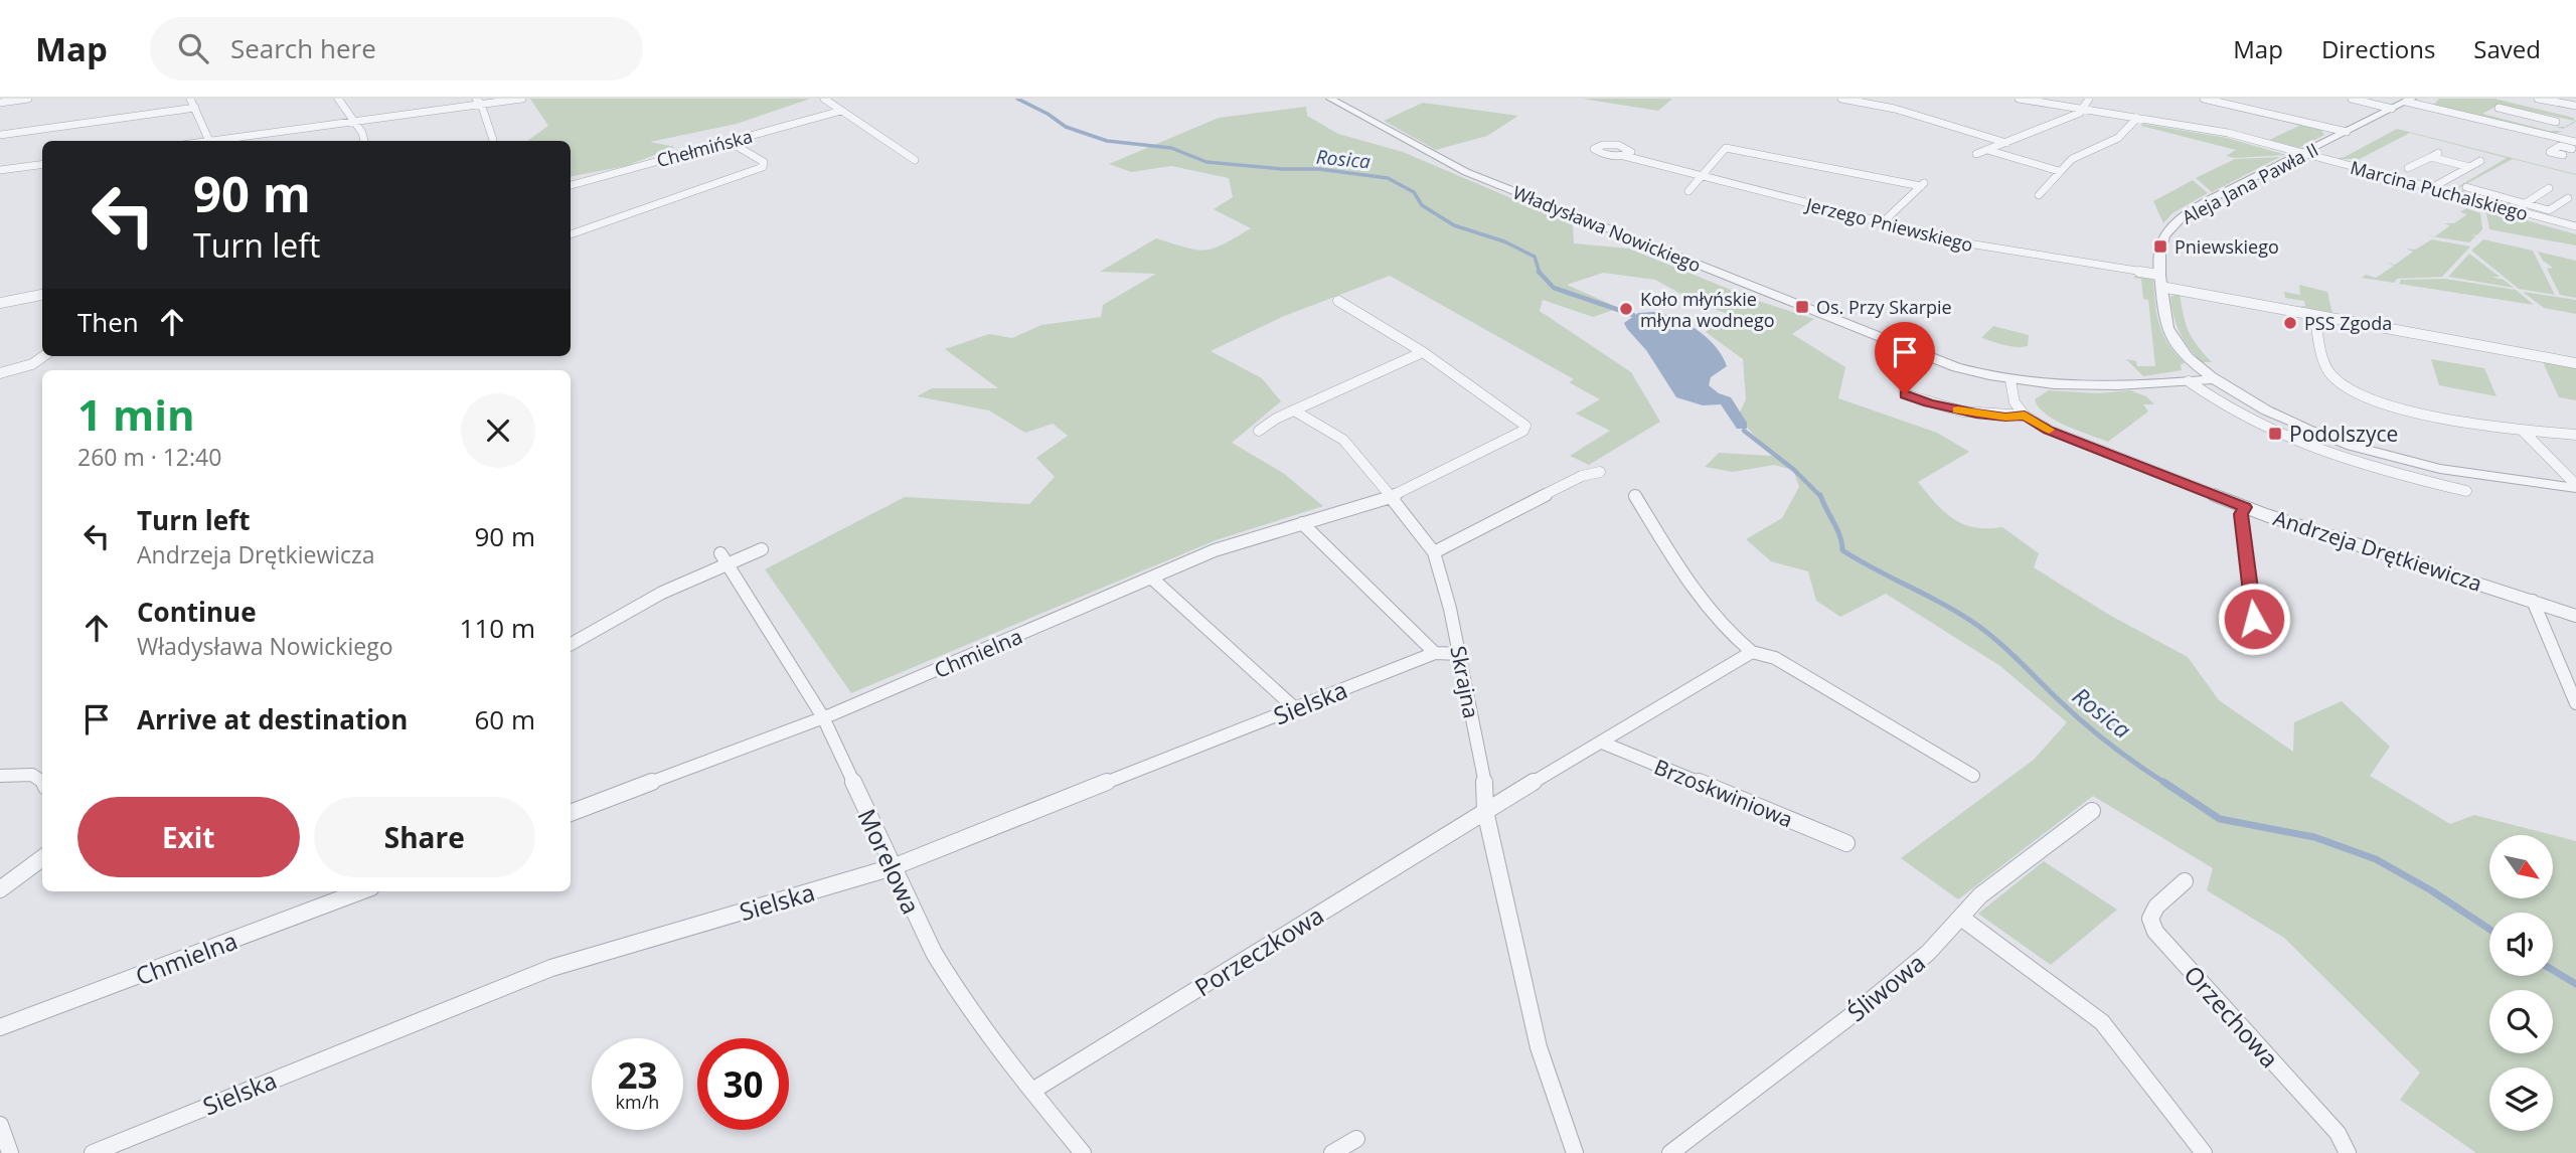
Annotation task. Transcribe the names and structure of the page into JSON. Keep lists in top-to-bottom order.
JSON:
{
  "streets": {
    "street": [
      "Chełmińska",
      "Aleja Jana Pawła II",
      "Marcina Puchalskiego",
      "Jerzego Pniewskiego",
      "Władysława Nowickiego",
      "Andrzeja Drętkiewicza",
      "Chmielna",
      "Skrajna",
      "Sielska",
      "Brzoskwiniowa",
      "Morelowa",
      "Porzeczkowa",
      "Śliwowa",
      "Orzechowa"
    ]
  },
  "crossings": [
    ["Aleja Jana Pawła II", "Marcina Puchalskiego"],
    ["Aleja Jana Pawła II", "Jerzego Pniewskiego"],
    ["Aleja Jana Pawła II", "Władysława Nowickiego"],
    ["Chmielna", "Skrajna"],
    ["Chmielna", "Morelowa"],
    ["Skrajna", "Sielska"],
    ["Skrajna", "Porzeczkowa"],
    ["Sielska", "Morelowa"],
    ["Morelowa", "Porzeczkowa"]
  ],
  "water": ["Rosica"],
  "places": {
    "transit": ["Pniewskiego", "Os. Przy Skarpie", "Podolszyce"],
    "other": ["Koło młyńskie młyna wodnego", "PSS Zgoda"]
  },
  "north": "bottom right",
  "page": {
    "header": "Map",
    "search": "Search here",
    "nav": ["Map", "Directions", "Saved"],
    "turn": ["90 m", "Turn left"],
    "then": "Then",
    "heading": ["1 min", "260 m · 12:40"],
    "list": [
      {
        "name": "Turn left",
        "note": "Andrzeja Drętkiewicza",
        "value": "90 m"
      },
      {
        "name": "Continue",
        "note": "Władysława Nowickiego",
        "value": "110 m"
      },
      {
        "name": "Arrive at destination",
        "value": "60 m"
      }
    ],
    "buttons": ["Exit", "Share"],
    "speed": "23 km/h",
    "limit": "30"
  }
}
